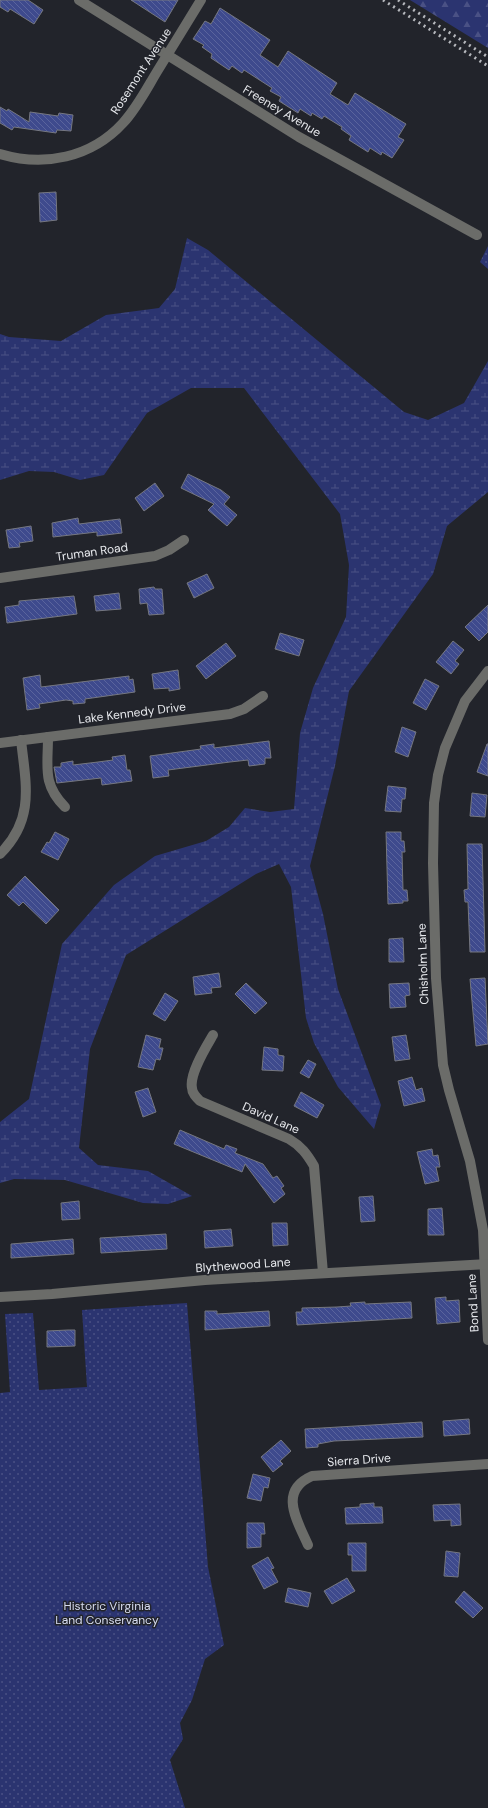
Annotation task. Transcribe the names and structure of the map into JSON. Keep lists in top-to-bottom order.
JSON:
{
  "streets": {
    "street": [
      "Rosemont Avenue",
      "Freeney Avenue",
      "Truman Road",
      "Lake Kennedy Drive",
      "Chisholm Lane",
      "David Lane",
      "Blythewood Lane",
      "Bond Lane",
      "Sierra Drive"
    ]
  },
  "crossings": [
    ["Rosemont Avenue", "Freeney Avenue"],
    ["Chisholm Lane", "Blythewood Lane"],
    ["Chisholm Lane", "Bond Lane"],
    ["David Lane", "Blythewood Lane"],
    ["Blythewood Lane", "Bond Lane"]
  ],
  "parks": ["Historic Virginia Land Conservancy"]
}
